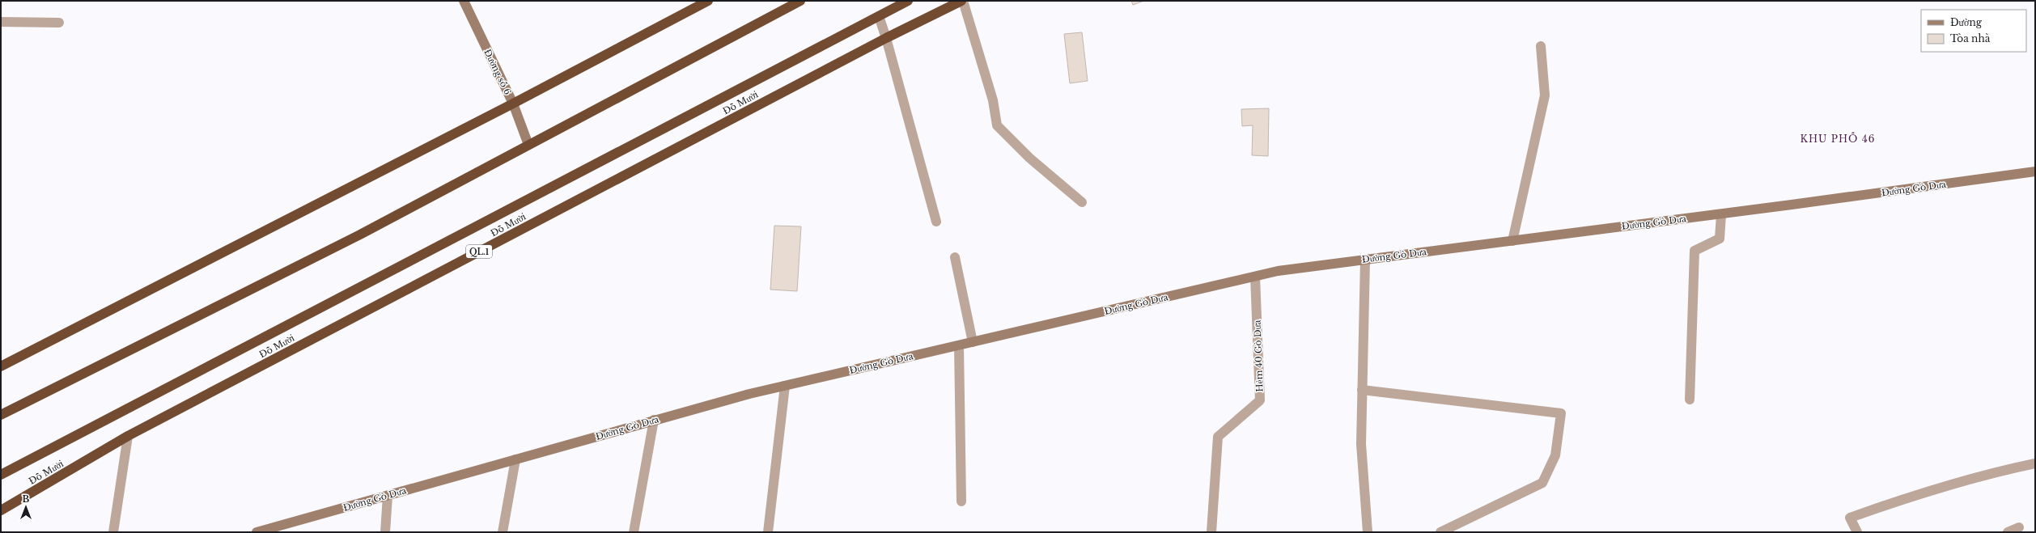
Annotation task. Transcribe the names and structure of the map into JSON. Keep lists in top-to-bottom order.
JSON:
{
  "streets": {
    "highway": ["Đỗ Mười", "QL.1"],
    "street": ["Đường số 6", "Đường Gò Dưa", "Hẻm 40 Gò Dưa"]
  },
  "crossings": [
    ["Đường Gò Dưa", "Hẻm 40 Gò Dưa"]
  ],
  "districts": ["KHU PHỐ 46"],
  "legend": ["Đường", "Tòa nhà"],
  "north": "top"
}
